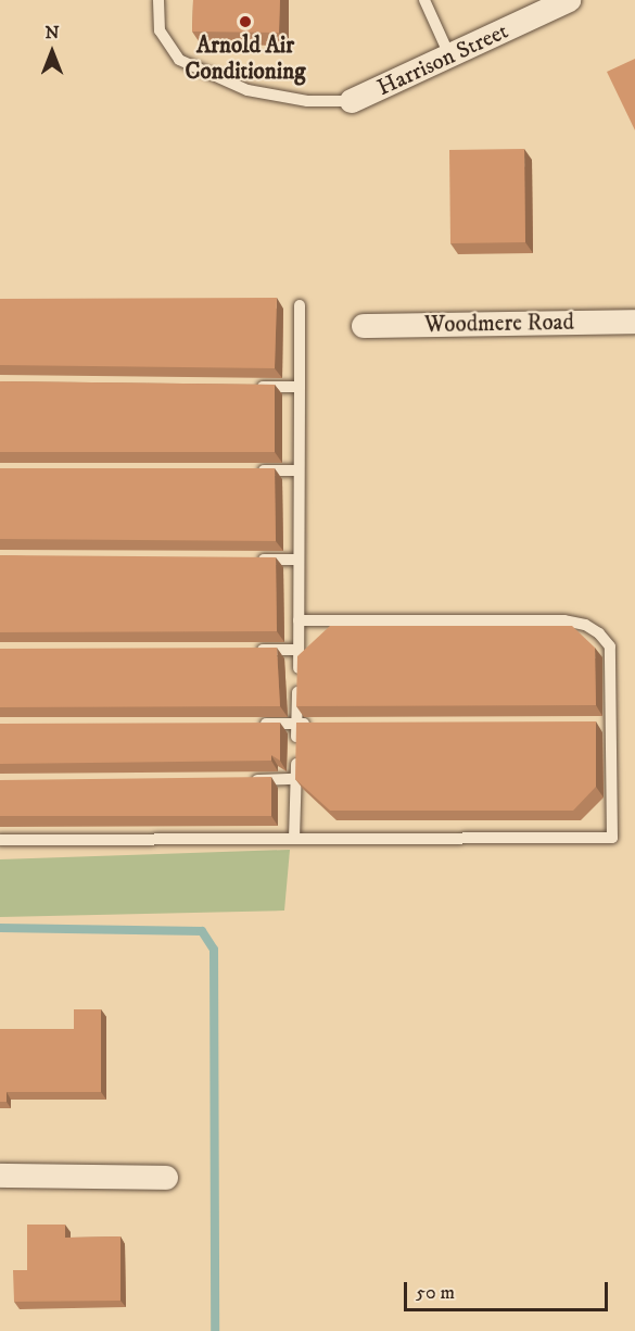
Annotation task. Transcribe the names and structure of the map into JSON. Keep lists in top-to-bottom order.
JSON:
{
  "streets": {
    "street": ["Harrison Street", "Woodmere Road"]
  },
  "places": ["Arnold Air Conditioning"],
  "scale_bar": "50 m",
  "north": "top"
}
